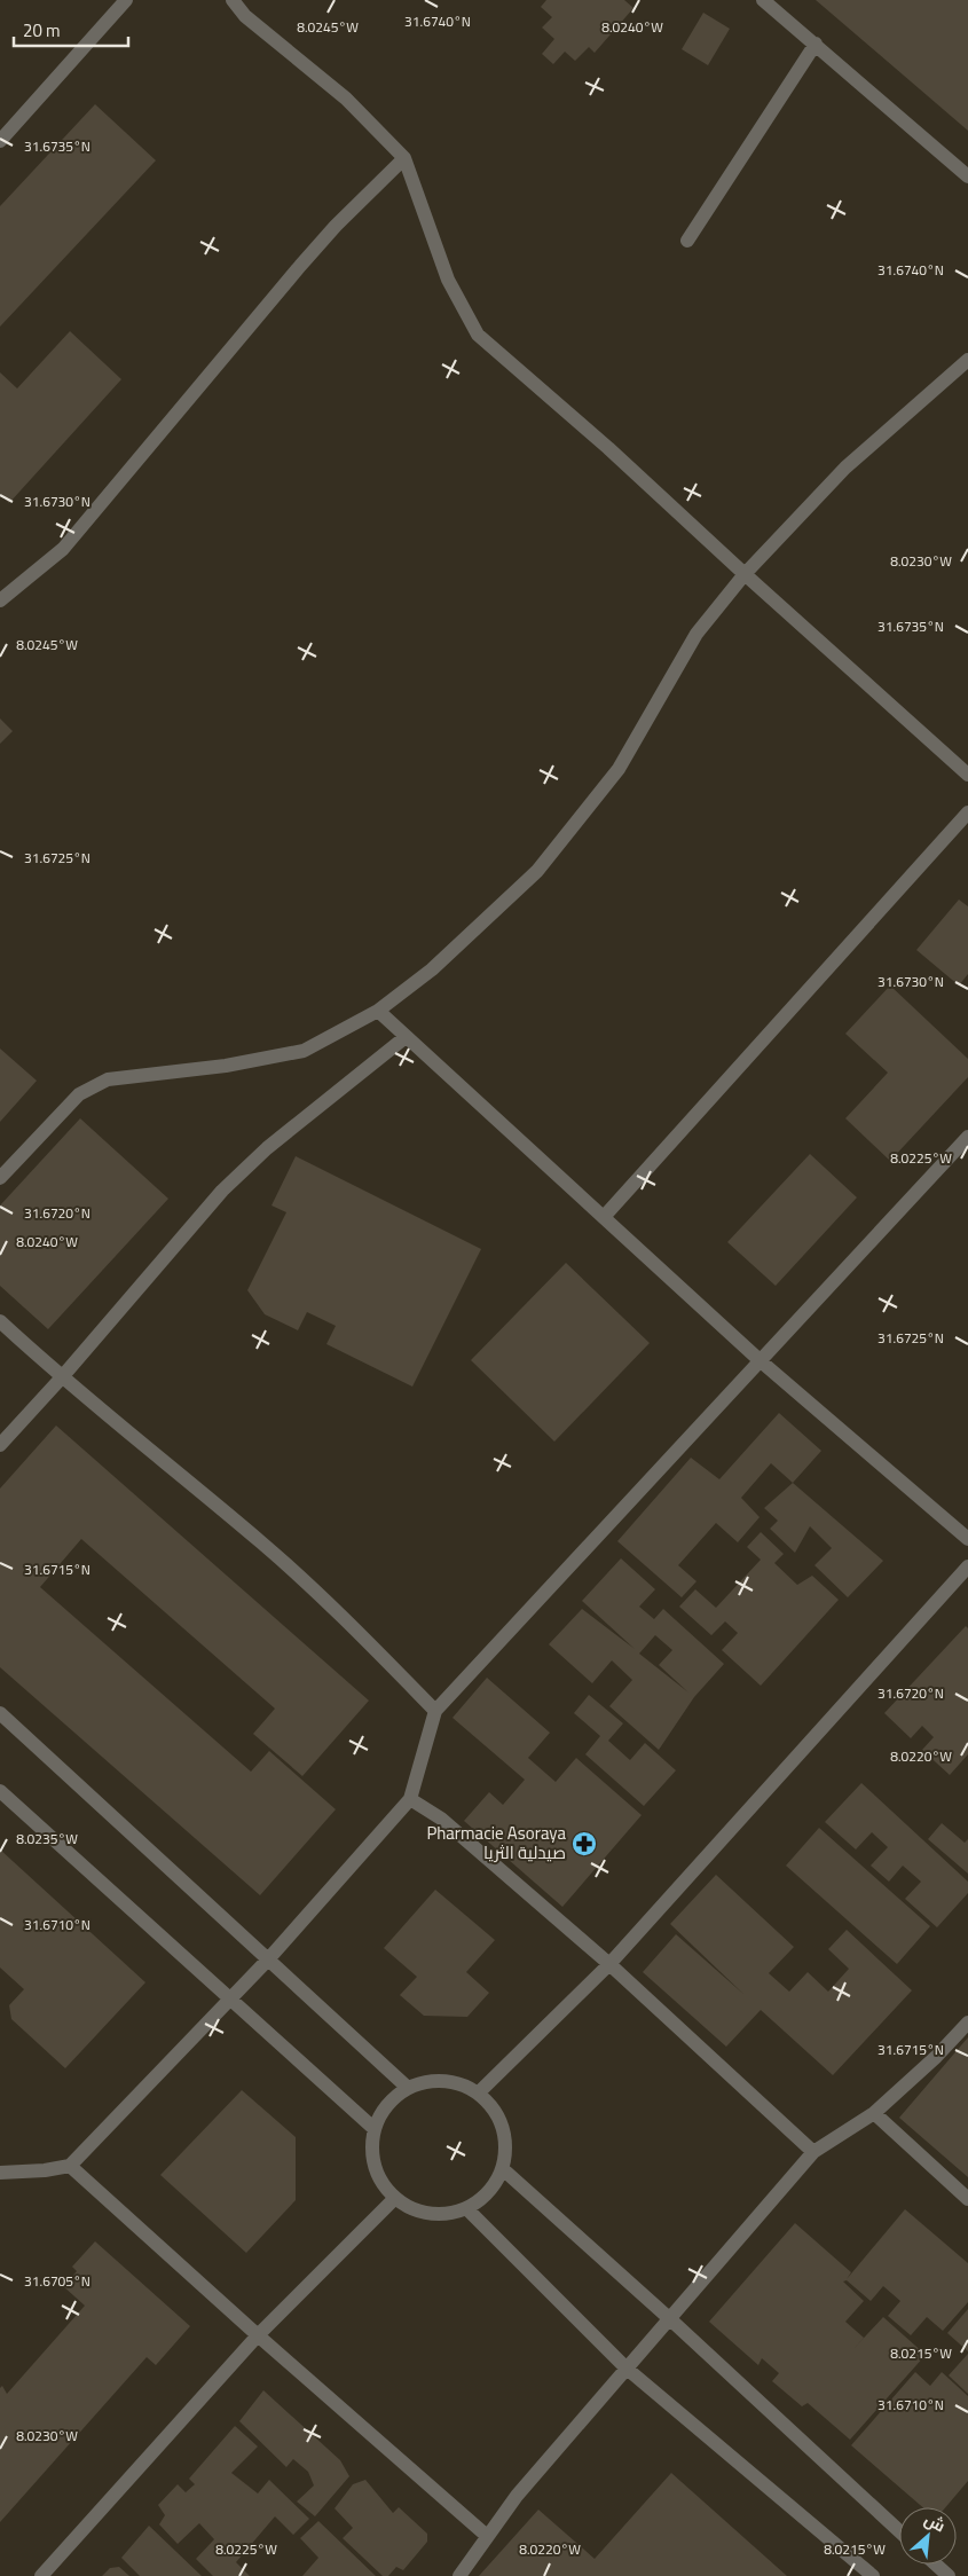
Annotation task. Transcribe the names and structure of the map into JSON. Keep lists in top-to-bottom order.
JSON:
{
  "places": {
    "pharmacy": ["Pharmacie Asoraya صيدلية الثريا"]
  },
  "scale_bar": "20 m",
  "north": "top right",
  "coordinates": [
    "31.6740°N",
    "8.0245°W",
    "8.0240°W",
    "31.6735°N",
    "31.6730°N",
    "8.0230°W",
    "31.6725°N",
    "8.0225°W",
    "31.6720°N",
    "31.6715°N",
    "8.0220°W",
    "8.0235°W",
    "31.6710°N",
    "31.6705°N",
    "8.0215°W"
  ]
}
